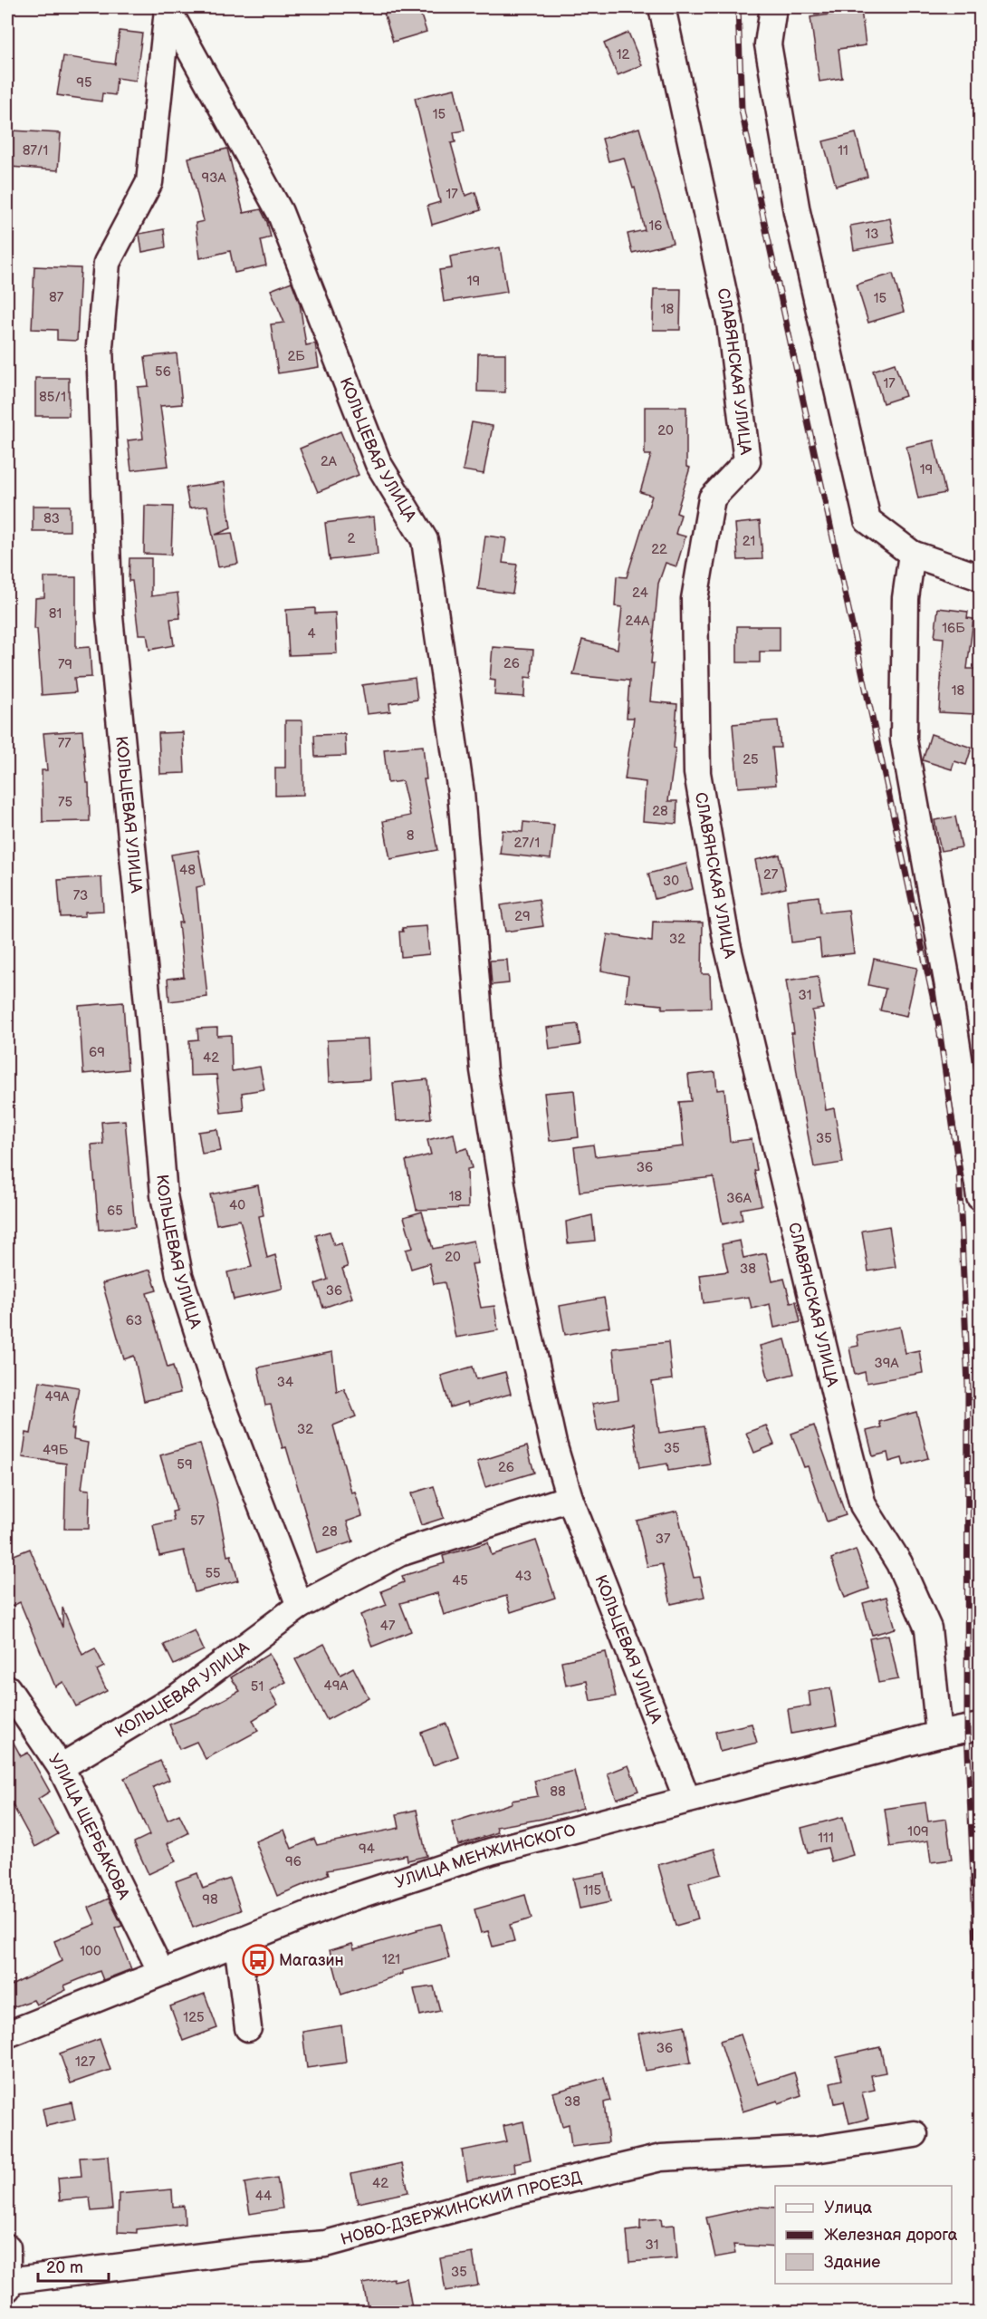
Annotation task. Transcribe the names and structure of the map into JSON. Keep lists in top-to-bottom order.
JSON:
{
  "streets": {
    "street": [
      "СЛАВЯНСКАЯ УЛИЦА",
      "КОЛЬЦЕВАЯ УЛИЦА",
      "УЛИЦА ЩЕРБАКОВА",
      "УЛИЦА МЕНЖИНСКОГО",
      "НОВО-ДЗЕРЖИНСКИЙ ПРОЕЗД"
    ]
  },
  "crossings": [
    ["СЛАВЯНСКАЯ УЛИЦА", "УЛИЦА МЕНЖИНСКОГО"],
    ["КОЛЬЦЕВАЯ УЛИЦА", "УЛИЦА ЩЕРБАКОВА"],
    ["КОЛЬЦЕВАЯ УЛИЦА", "УЛИЦА МЕНЖИНСКОГО"],
    ["УЛИЦА ЩЕРБАКОВА", "УЛИЦА МЕНЖИНСКОГО"]
  ],
  "places": {
    "bus stop": ["Магазин"]
  },
  "house_numbers": [
    "12",
    "95",
    "15",
    "87/1",
    "11",
    "93А",
    "17",
    "16",
    "13",
    "19",
    "87",
    "15",
    "18",
    "2Б",
    "56",
    "17",
    "85/1",
    "20",
    "2А",
    "19",
    "83",
    "2",
    "21",
    "22",
    "24",
    "81",
    "24А",
    "16Б",
    "4",
    "26",
    "79",
    "18",
    "77",
    "25",
    "75",
    "28",
    "8",
    "27/1",
    "48",
    "27",
    "30",
    "73",
    "29",
    "32",
    "31",
    "69",
    "42",
    "35",
    "36",
    "18",
    "36А",
    "40",
    "65",
    "20",
    "38",
    "36",
    "63",
    "39А",
    "34",
    "49А",
    "32",
    "35",
    "49Б",
    "59",
    "26",
    "57",
    "28",
    "37",
    "55",
    "43",
    "45",
    "47",
    "49А",
    "51",
    "88",
    "109",
    "111",
    "94",
    "96",
    "115",
    "98",
    "100",
    "121",
    "125",
    "36",
    "127",
    "38",
    "42",
    "44",
    "31",
    "35"
  ],
  "legend": ["Улица", "Железная дорога", "Здание"],
  "scale_bar": "20 m"
}
